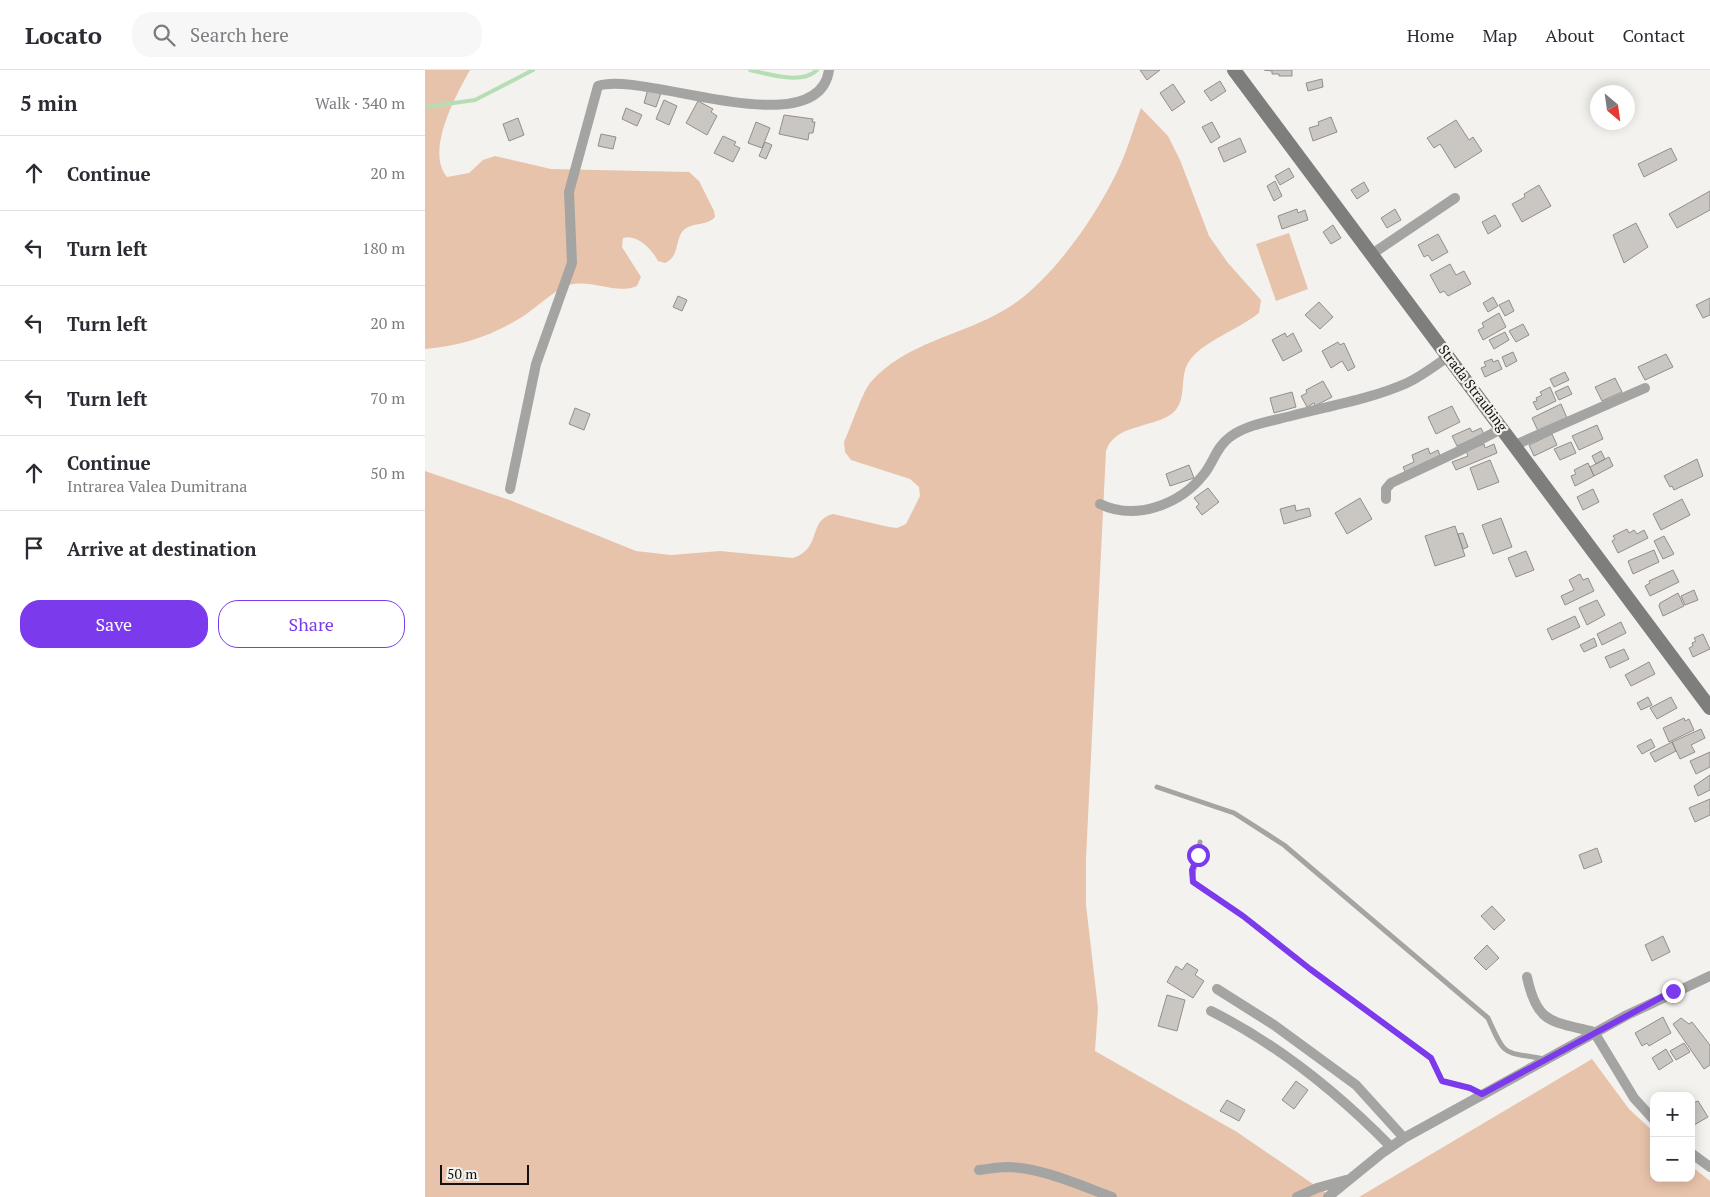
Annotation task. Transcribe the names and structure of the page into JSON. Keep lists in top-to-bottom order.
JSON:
{
  "streets": {
    "main road": ["Strada Straubing"]
  },
  "scale_bar": "50 m",
  "north": "bottom right",
  "page": {
    "header": "Locato",
    "search": "Search here",
    "nav": [
      "Home",
      "Map",
      "About",
      "Contact"
    ],
    "heading": ["5 min", "Walk · 340 m"],
    "list": [
      ["Continue", "20 m"],
      ["Turn left", "180 m"],
      ["Turn left", "20 m"],
      ["Turn left", "70 m"],
      ["Continue", "Intrarea Valea Dumitrana", "50 m"],
      "Arrive at destination"
    ],
    "buttons": ["Save", "Share"],
    "map_buttons": ["+", "−"],
    "scale": "50 m"
  }
}
